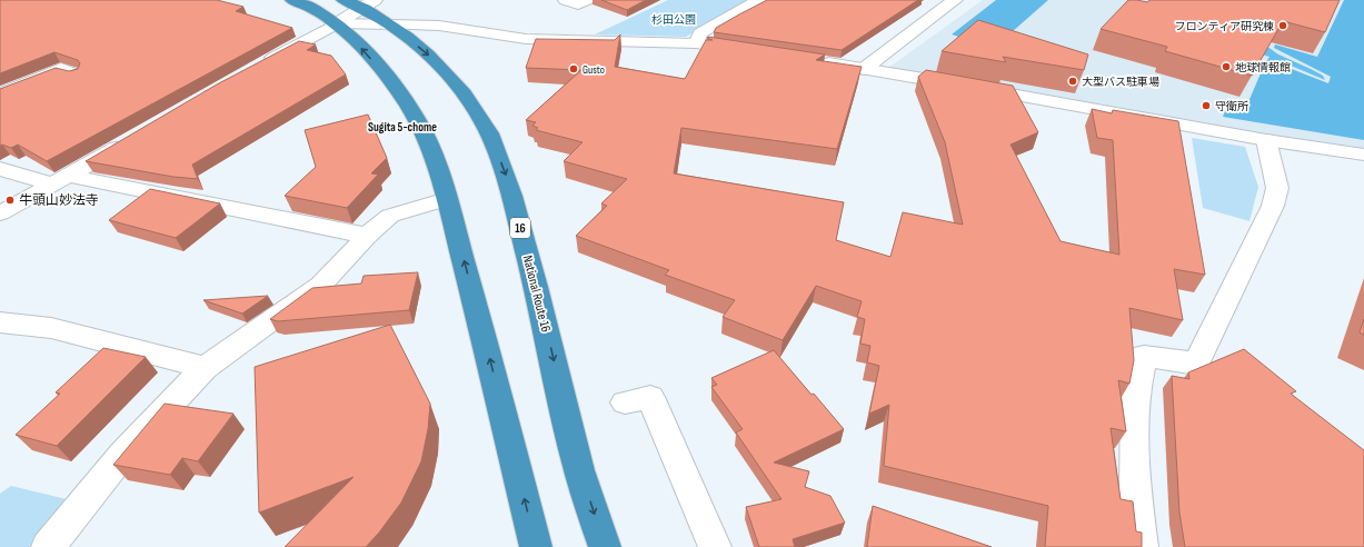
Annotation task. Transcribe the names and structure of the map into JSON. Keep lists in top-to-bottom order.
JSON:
{
  "streets": {
    "highway": ["16", "National Route 16"]
  },
  "districts": ["Sugita 5-chome"],
  "parks": ["杉田公園"],
  "places": [
    "フロンティア研究棟",
    "地球情報館",
    "Gusto",
    "大型バス駐車場",
    "守衛所",
    "牛頭山妙法寺"
  ]
}
